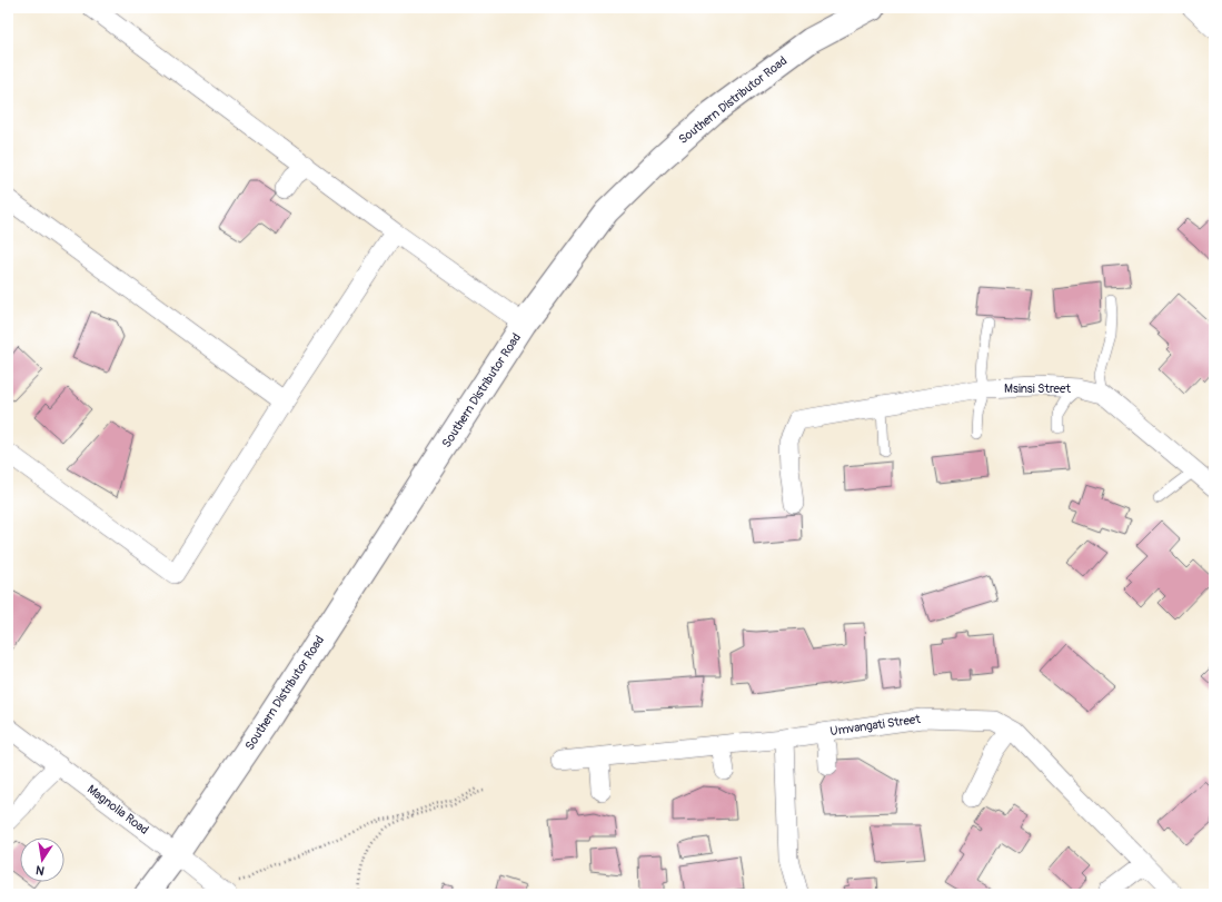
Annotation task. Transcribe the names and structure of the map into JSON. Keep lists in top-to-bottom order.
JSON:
{
  "streets": {
    "street": [
      "Southern Distributor Road",
      "Msinsi Street",
      "Umvangati Street",
      "Magnolia Road"
    ]
  },
  "crossings": [
    ["Southern Distributor Road", "Magnolia Road"]
  ],
  "north": "bottom"
}
